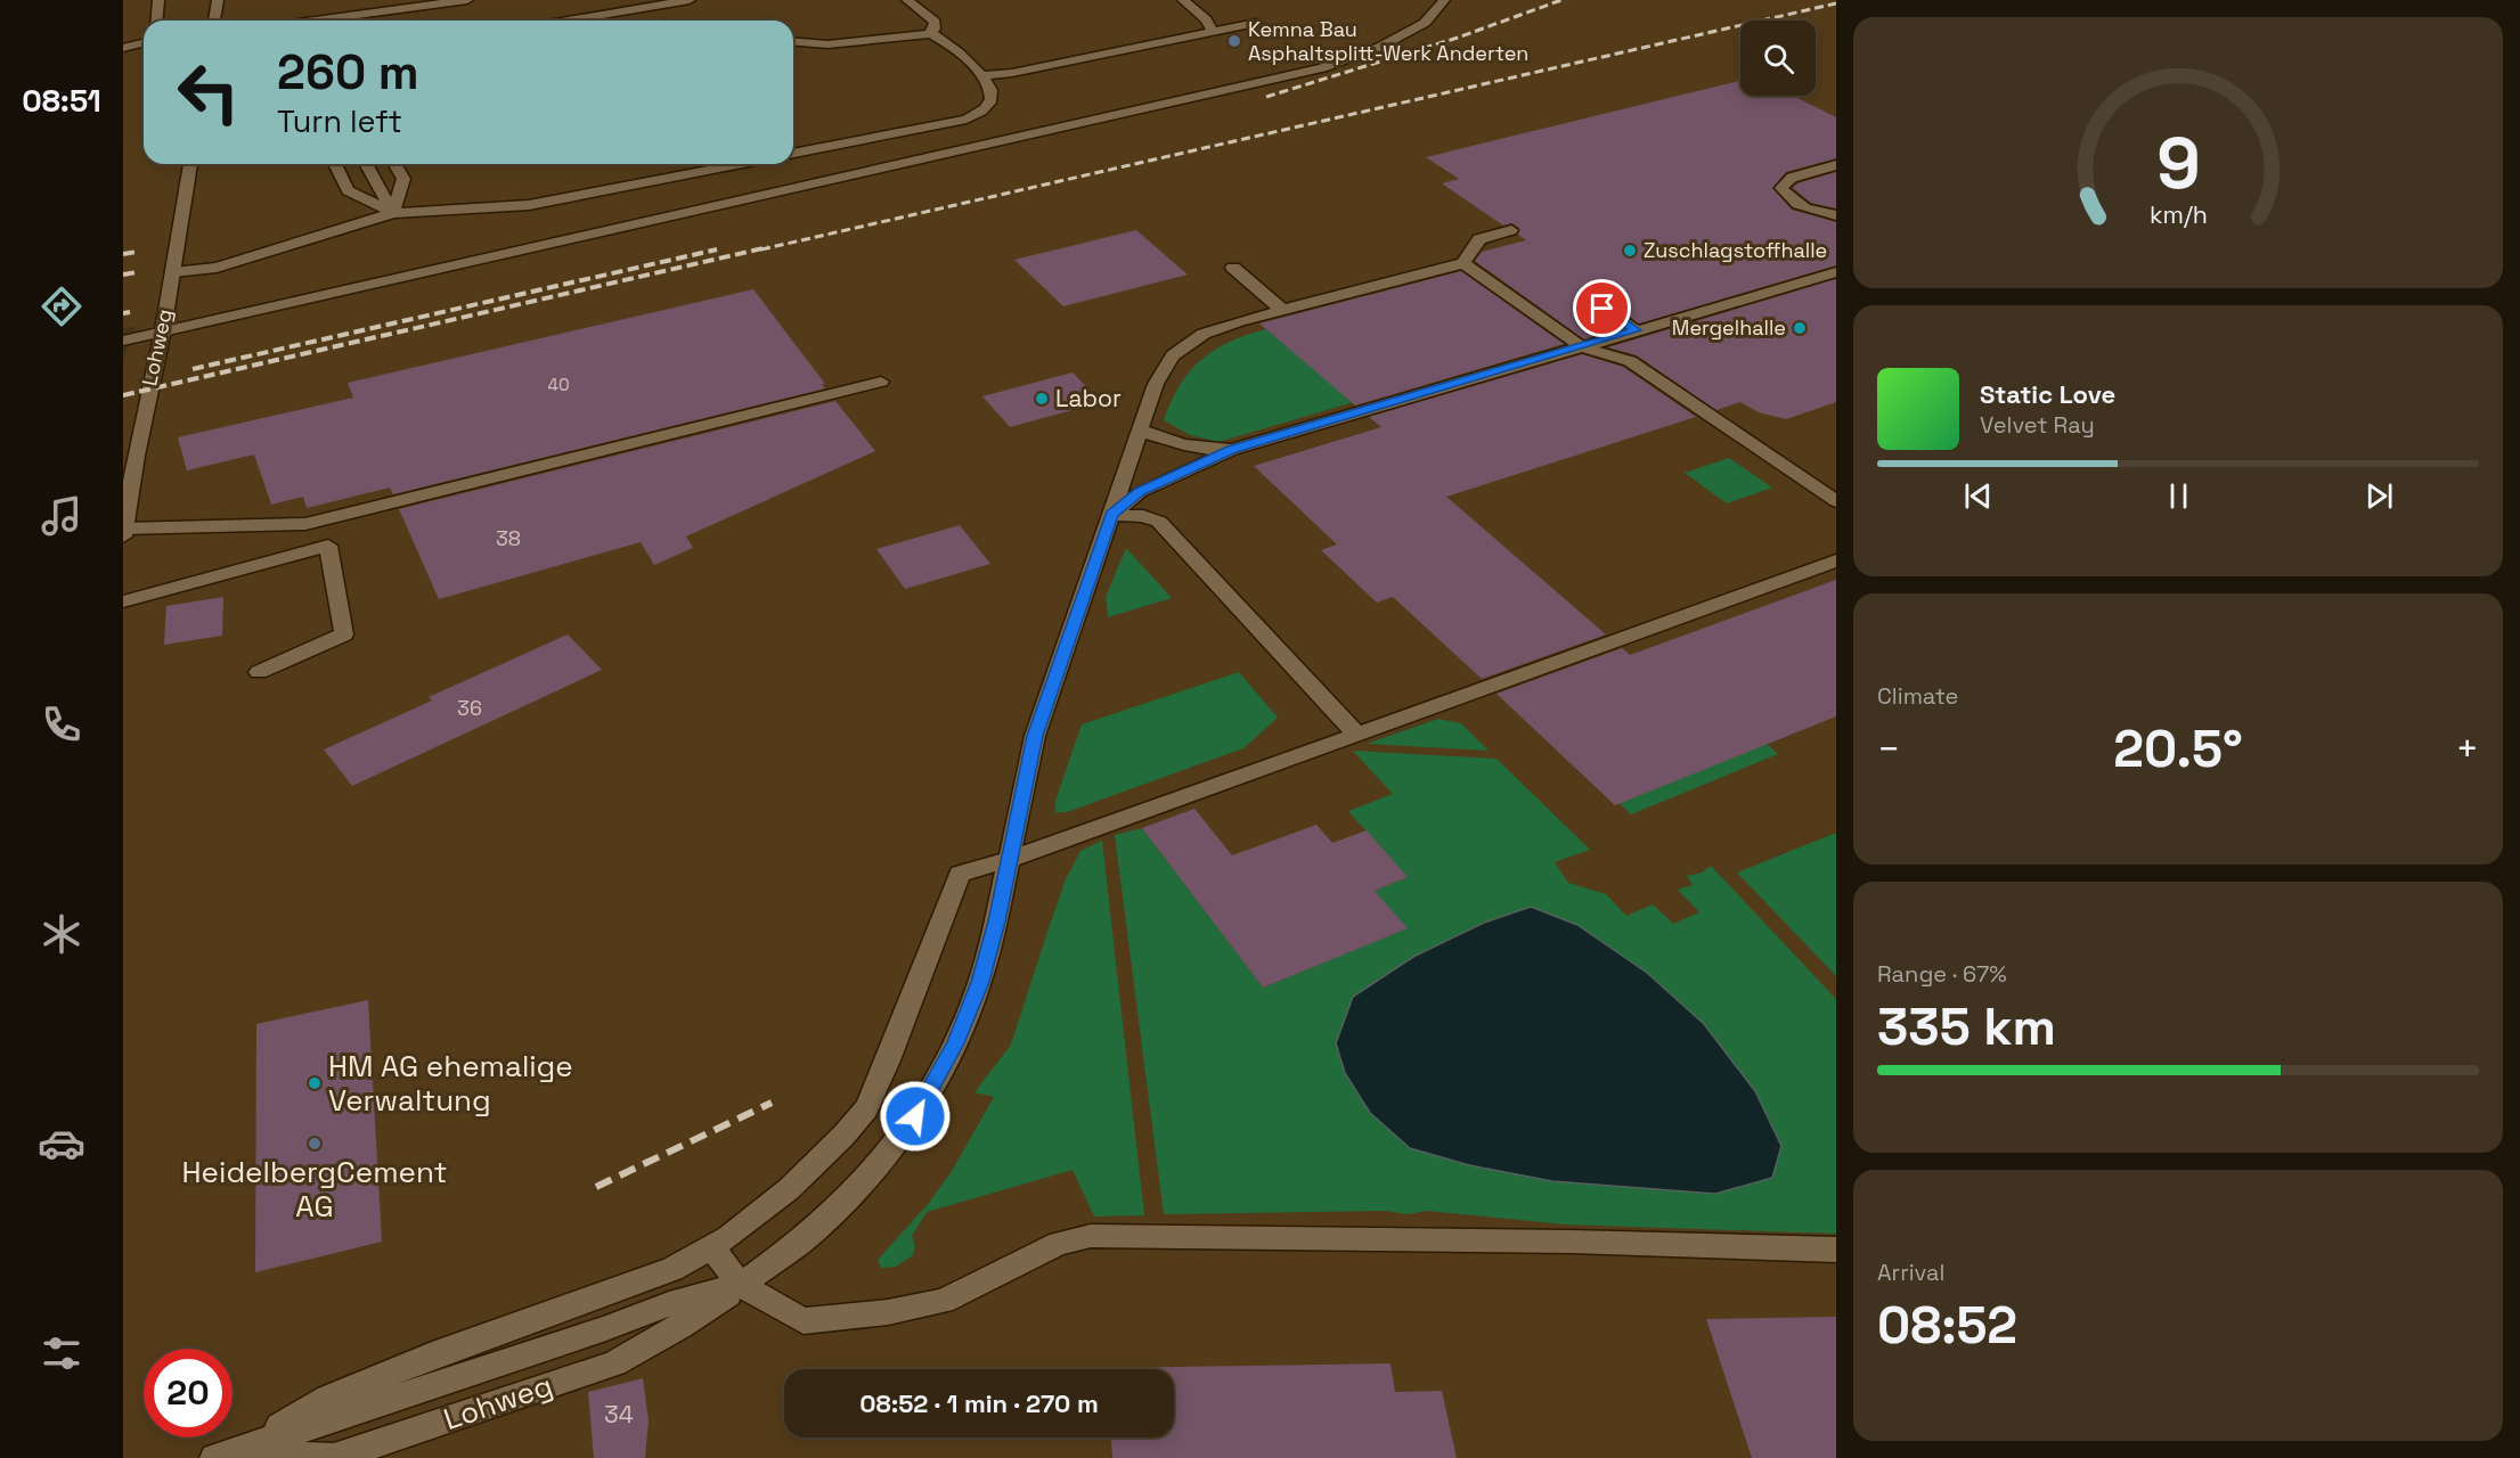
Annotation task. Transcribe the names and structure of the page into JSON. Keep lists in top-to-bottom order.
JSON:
{
  "streets": {
    "street": ["Lohweg"]
  },
  "places": [
    "Kemna Bau Asphaltsplitt-Werk Anderten",
    "Zuschlagstoffhalle",
    "Mergelhalle",
    "Labor",
    "HM AG ehemalige Verwaltung",
    "HeidelbergCement AG"
  ],
  "house_numbers": [
    "40",
    "38",
    "36",
    "34"
  ],
  "page": {
    "tabs": "08:51",
    "turn": ["260 m", "Turn left"],
    "song": ["Static Love", "Velvet Ray"],
    "tile": [
      "Climate",
      ["Range · 67%", "335 km"],
      ["Arrival", "08:52"]
    ],
    "heat": ["−", "20.5°", "+"],
    "limit": "20",
    "trip": "08:52 · 1 min · 270 m",
    "gauge": ["9", "km/h"]
  }
}
